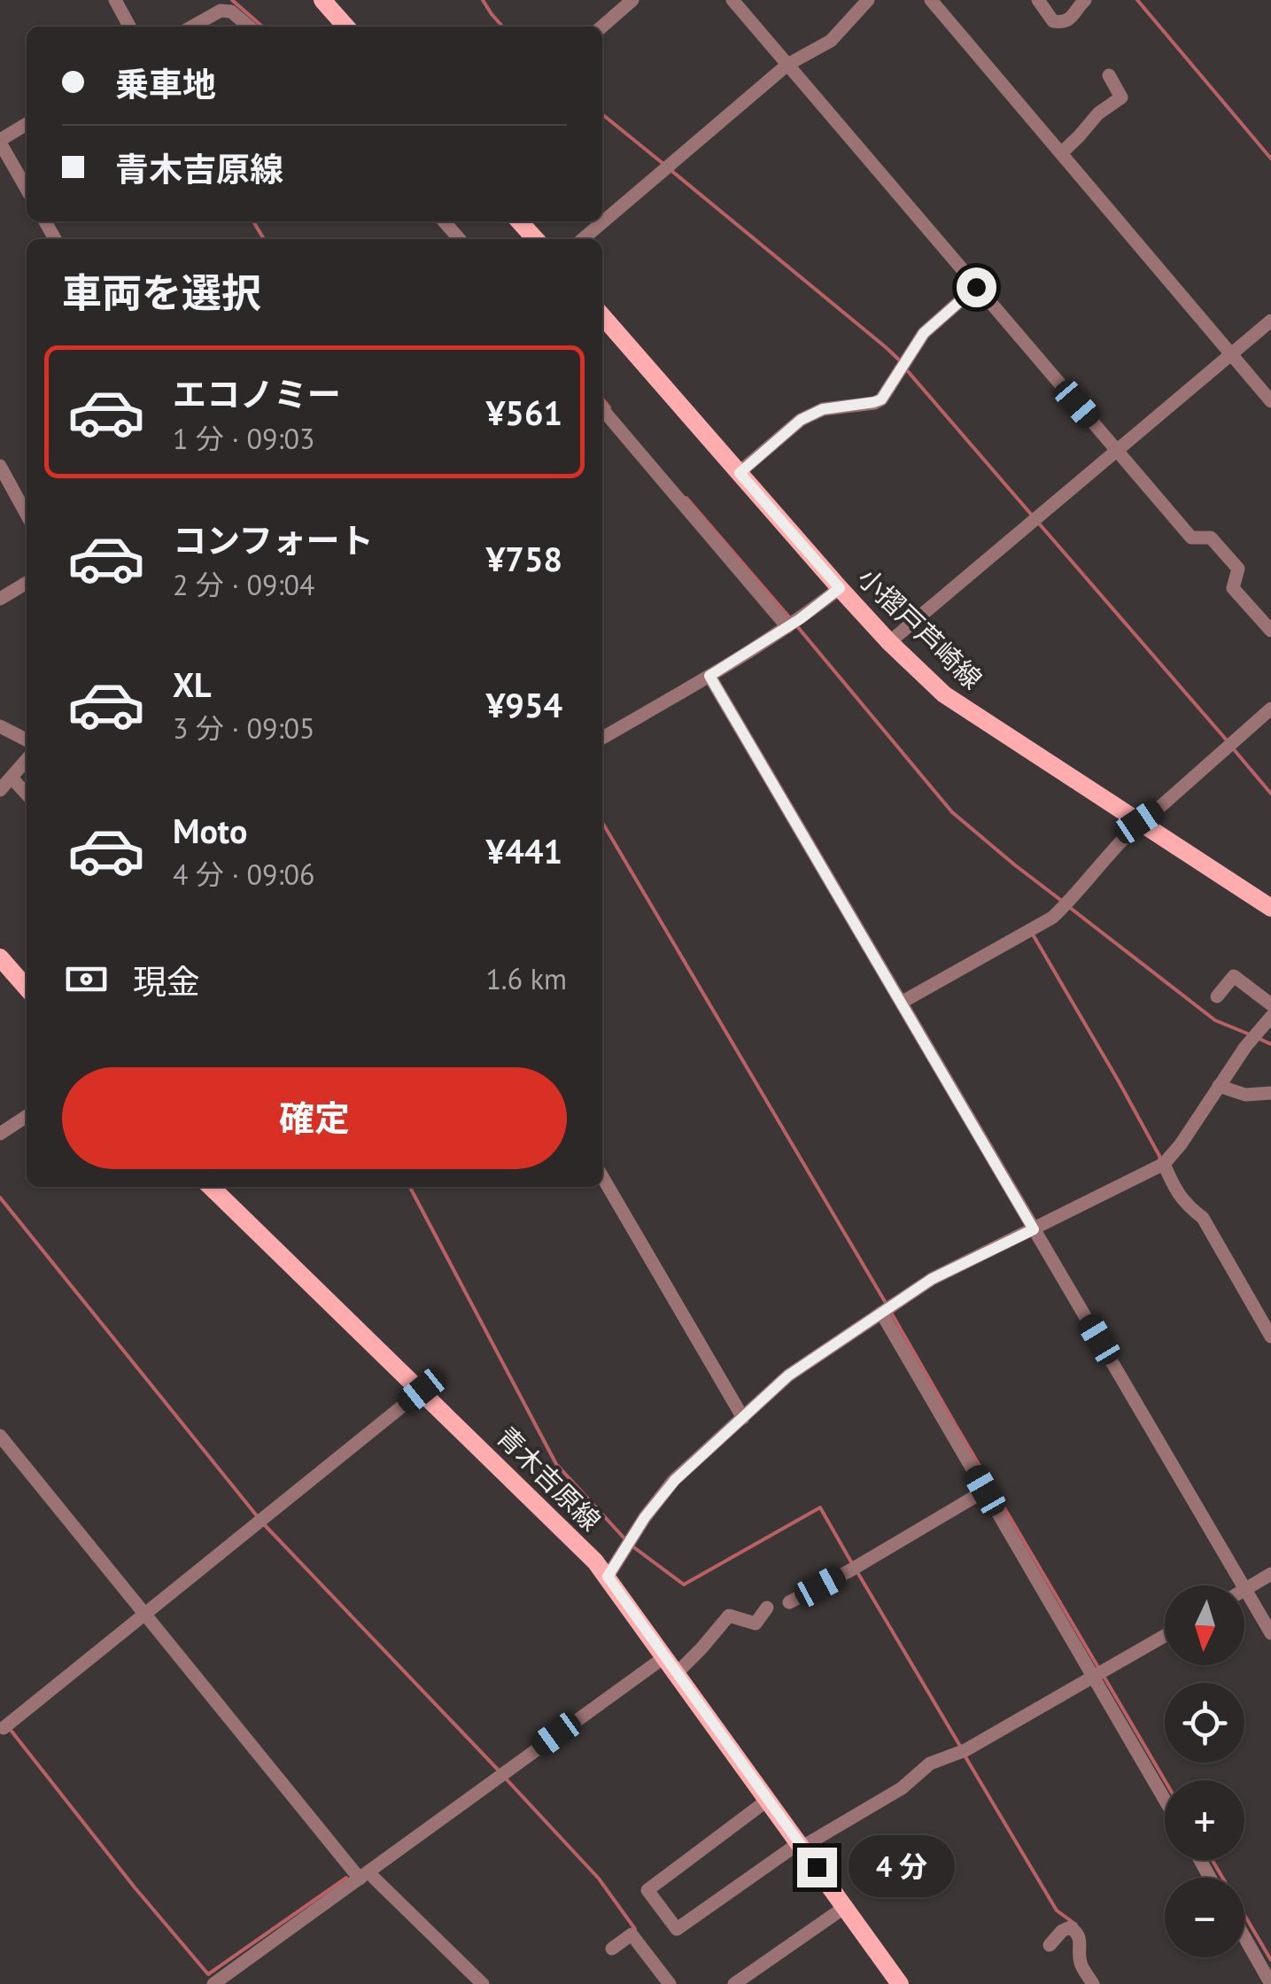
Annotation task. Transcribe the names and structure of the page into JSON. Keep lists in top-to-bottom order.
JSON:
{
  "streets": {
    "main road": ["小摺戸芦崎線", "青木吉原線"]
  },
  "north": "bottom",
  "page": {
    "banner": ["乗車地", "青木吉原線"],
    "heading": "車両を選択",
    "list": [
      {
        "name": "エコノミー",
        "note": "1 分 · 09:03",
        "value": "¥561"
      },
      {
        "name": "コンフォート",
        "note": "2 分 · 09:04",
        "value": "¥758"
      },
      {
        "name": "XL",
        "note": "3 分 · 09:05",
        "value": "¥954"
      },
      {
        "name": "Moto",
        "note": "4 分 · 09:06",
        "value": "¥441"
      }
    ],
    "pay": ["現金", "1.6 km"],
    "buttons": "確定",
    "map_buttons": ["+", "−"],
    "bubble": "4 分"
  }
}
